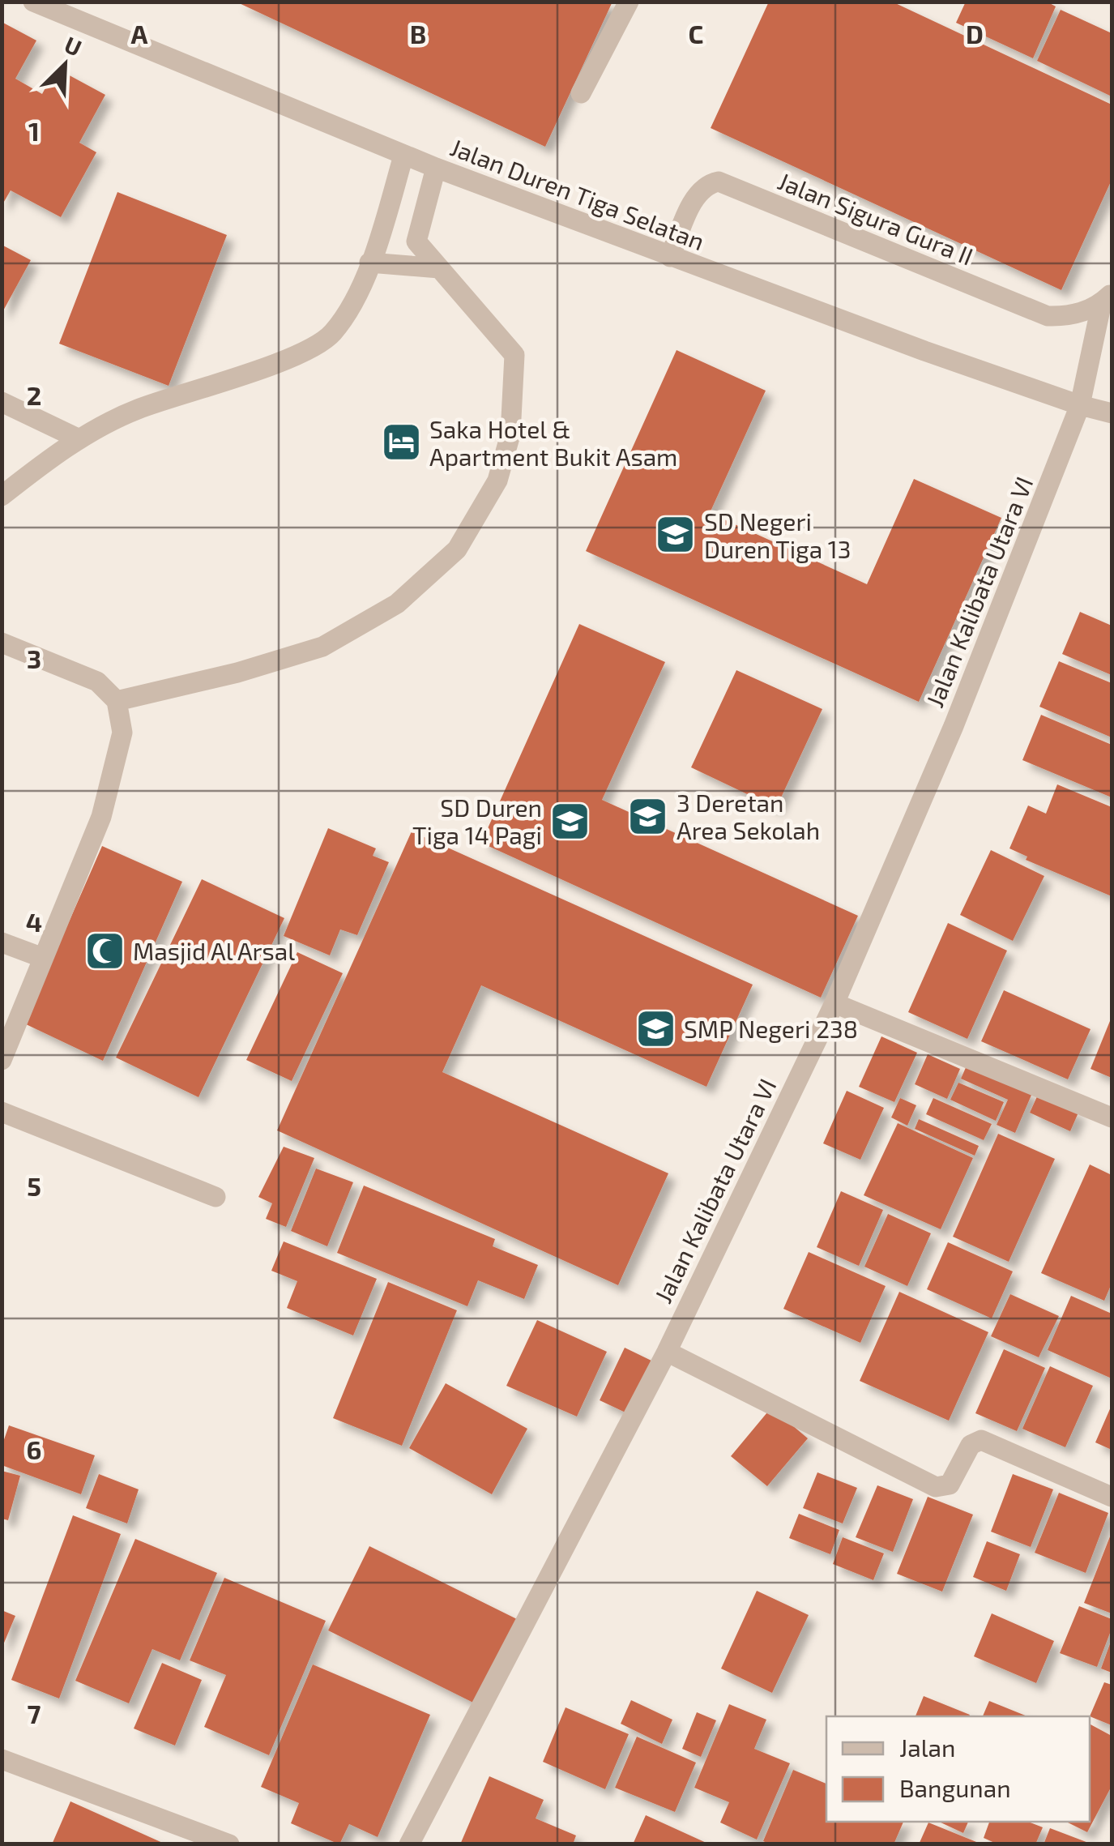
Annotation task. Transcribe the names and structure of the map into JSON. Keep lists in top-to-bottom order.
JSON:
{
  "streets": {
    "street": ["Jalan Duren Tiga Selatan", "Jalan Sigura Gura II", "Jalan Kalibata Utara VI"]
  },
  "crossings": [
    ["Jalan Duren Tiga Selatan", "Jalan Sigura Gura II"],
    ["Jalan Duren Tiga Selatan", "Jalan Kalibata Utara VI"],
    ["Jalan Sigura Gura II", "Jalan Kalibata Utara VI"]
  ],
  "places": {
    "hotel": ["Saka Hotel & Apartment Bukit Asam"],
    "school or university": [
      "SD Negeri Duren Tiga 13",
      "3 Deretan Area Sekolah",
      "SD Duren Tiga 14 Pagi",
      "SMP Negeri 238"
    ],
    "mosque": ["Masjid Al Arsal"]
  },
  "legend": ["Jalan", "Bangunan"],
  "north": "top right",
  "grid": {
    "columns": [
      "A",
      "B",
      "C",
      "D"
    ],
    "rows": [
      "1",
      "2",
      "3",
      "4",
      "5",
      "6",
      "7"
    ]
  }
}
